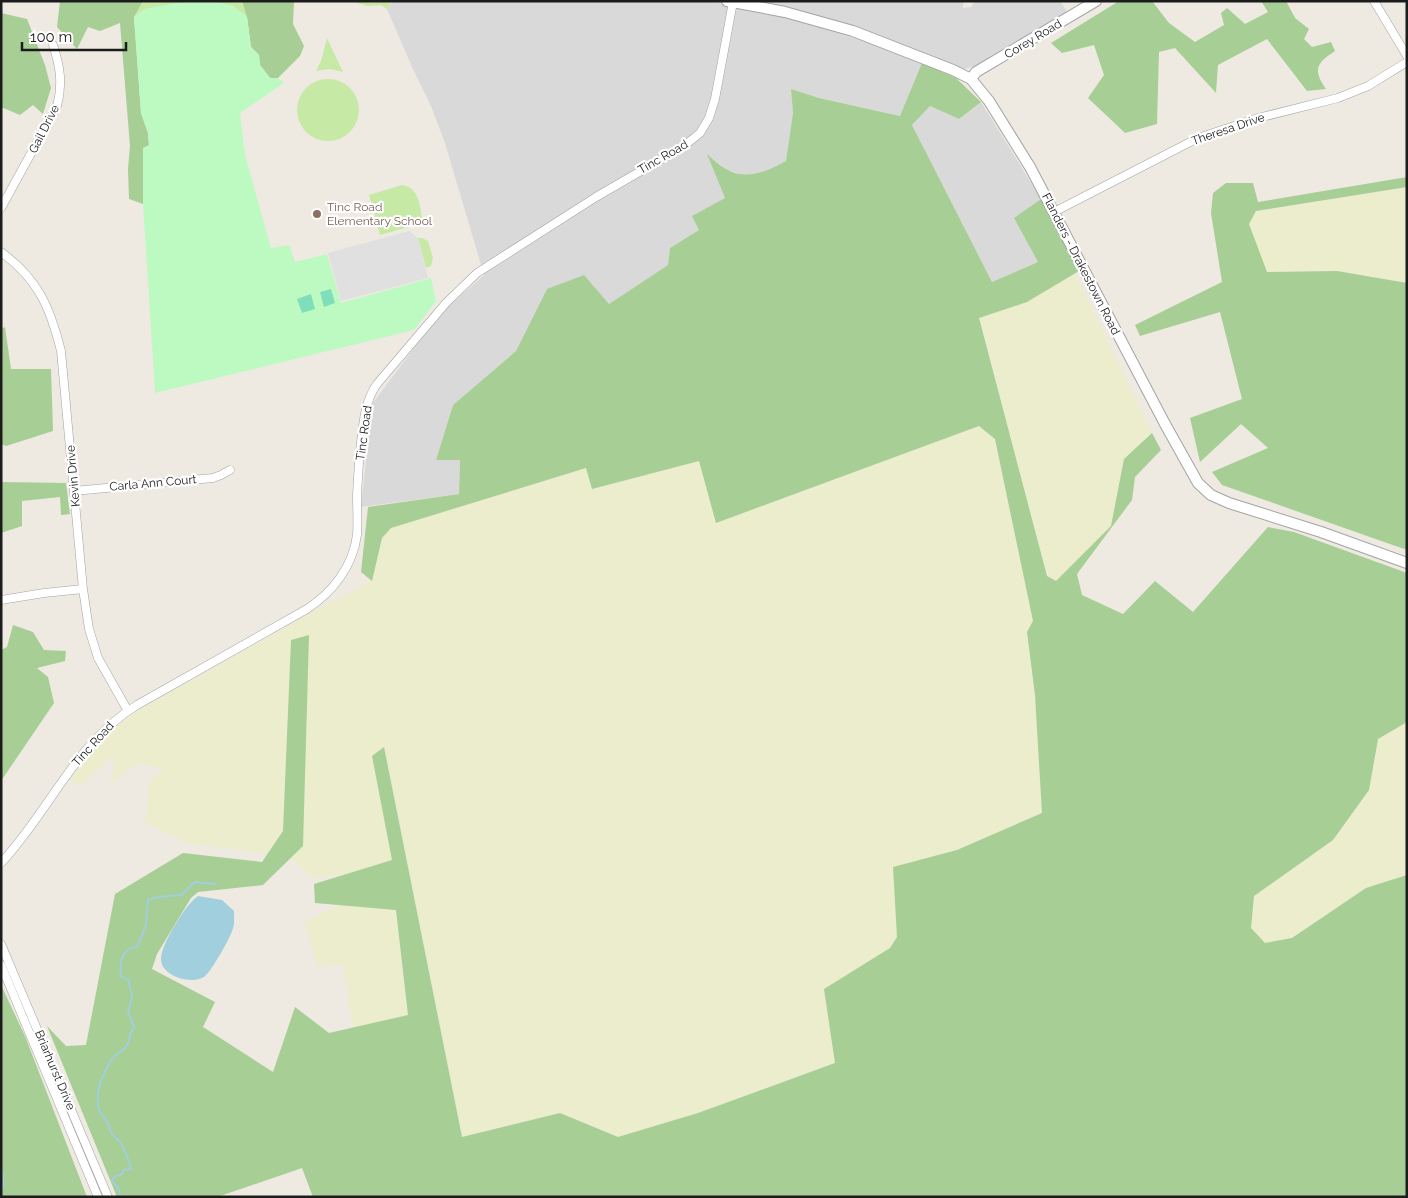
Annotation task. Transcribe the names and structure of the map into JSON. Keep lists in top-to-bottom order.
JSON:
{
  "streets": {
    "street": [
      "Corey Road",
      "Gail Drive",
      "Theresa Drive",
      "Tinc Road",
      "Flanders - Drakestown Road",
      "Kevin Drive",
      "Carla Ann Court",
      "Briarhurst Drive"
    ]
  },
  "crossings": [
    ["Corey Road", "Flanders - Drakestown Road"],
    ["Theresa Drive", "Flanders - Drakestown Road"],
    ["Tinc Road", "Flanders - Drakestown Road"],
    ["Tinc Road", "Kevin Drive"],
    ["Kevin Drive", "Carla Ann Court"]
  ],
  "places": ["Tinc Road Elementary School"],
  "scale_bar": "100 m"
}
